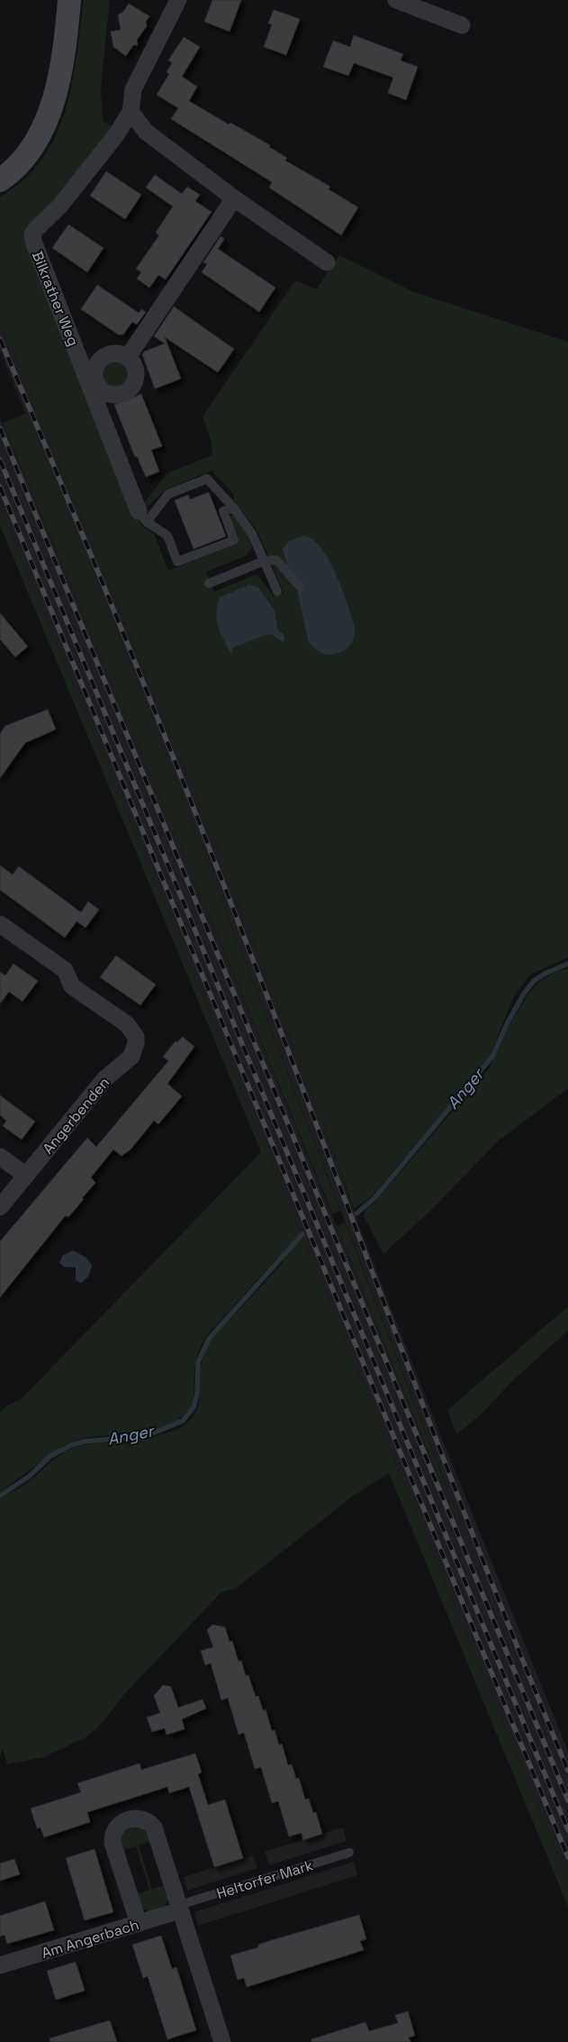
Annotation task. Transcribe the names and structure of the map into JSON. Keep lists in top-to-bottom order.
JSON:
{
  "streets": {
    "street": ["Bilkrather Weg", "Angerbenden", "Am Angerbach"],
    "lane": ["Heltorfer Mark"]
  },
  "crossings": [
    ["Heltorfer Mark", "Am Angerbach"]
  ],
  "water": ["Anger"]
}
